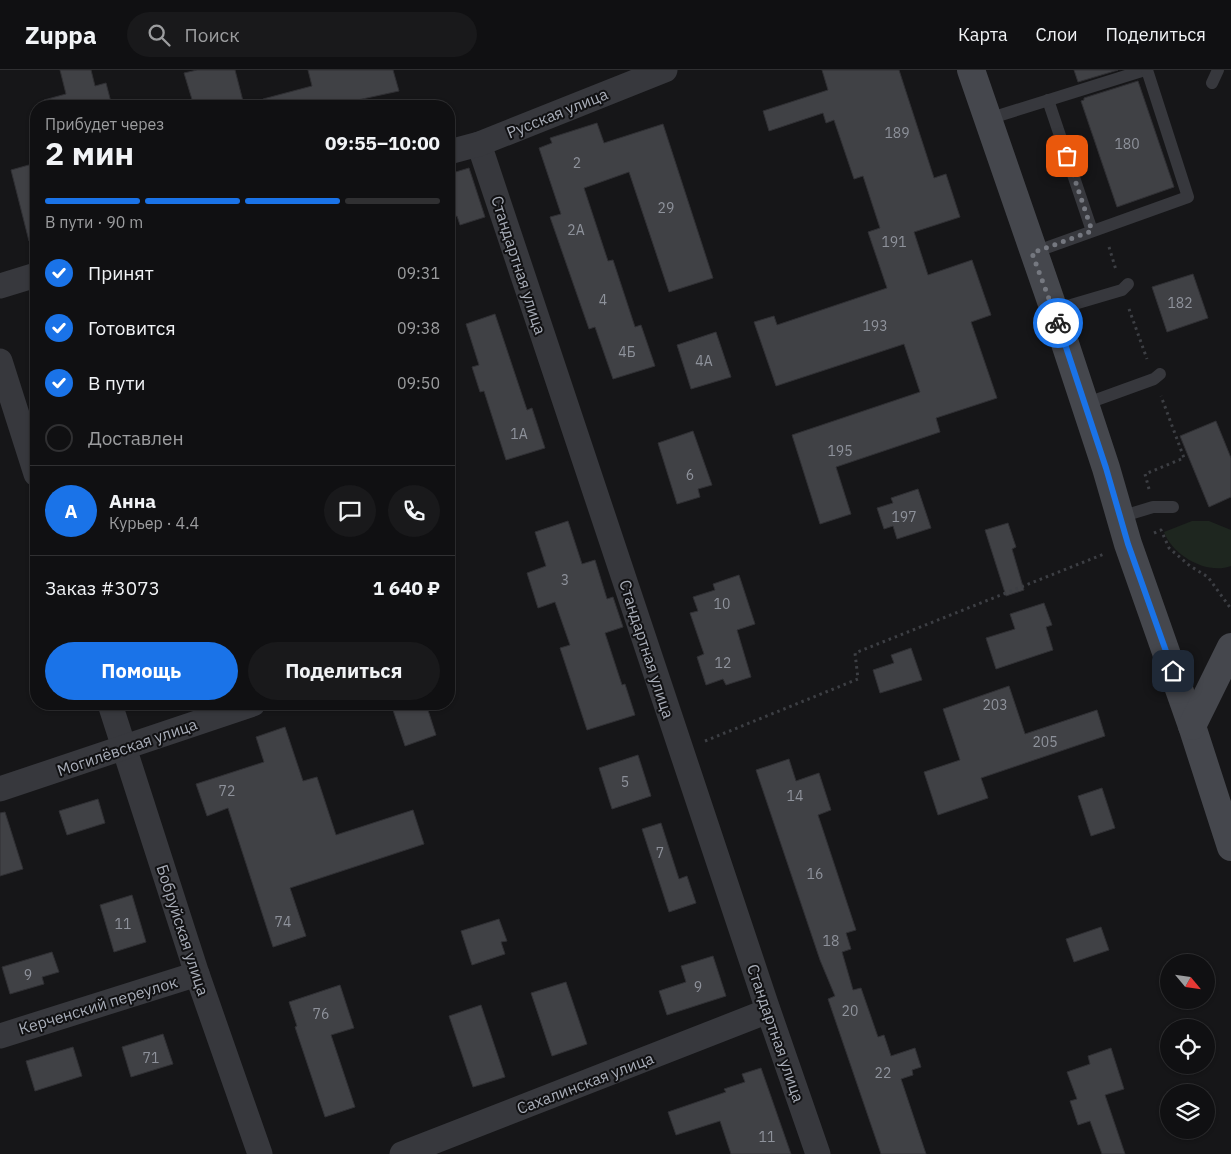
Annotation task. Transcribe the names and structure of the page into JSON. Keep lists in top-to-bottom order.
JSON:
{
  "streets": {
    "street": [
      "Русская улица",
      "Стандартная улица",
      "Могилёвская улица",
      "Бобруйская улица",
      "Керченский переулок",
      "Сахалинская улица"
    ]
  },
  "crossings": [
    ["Русская улица", "Стандартная улица"],
    ["Стандартная улица", "Сахалинская улица"],
    ["Могилёвская улица", "Бобруйская улица"],
    ["Бобруйская улица", "Керченский переулок"]
  ],
  "house_numbers": [
    "189",
    "180",
    "2",
    "29",
    "2А",
    "191",
    "4",
    "182",
    "193",
    "4Б",
    "4А",
    "1А",
    "195",
    "6",
    "197",
    "3",
    "10",
    "12",
    "203",
    "205",
    "5",
    "72",
    "14",
    "7",
    "16",
    "74",
    "11",
    "18",
    "9",
    "9",
    "20",
    "76",
    "71",
    "22",
    "11"
  ],
  "north": "bottom right",
  "page": {
    "header": "Zuppa",
    "search": "Поиск",
    "nav": ["Карта", "Слои", "Поделиться"],
    "heading": ["2 мин", "Прибудет через", "09:55–10:00"],
    "panel": [
      "Анна",
      "Курьер · 4.4",
      "Заказ #3073",
      "1 640 ₽"
    ],
    "bar": "В пути · 90 m",
    "list": [
      ["Принят", "09:31"],
      ["Готовится", "09:38"],
      ["В пути", "09:50"],
      "Доставлен"
    ],
    "round": "А",
    "buttons": ["Помощь", "Поделиться"]
  }
}
